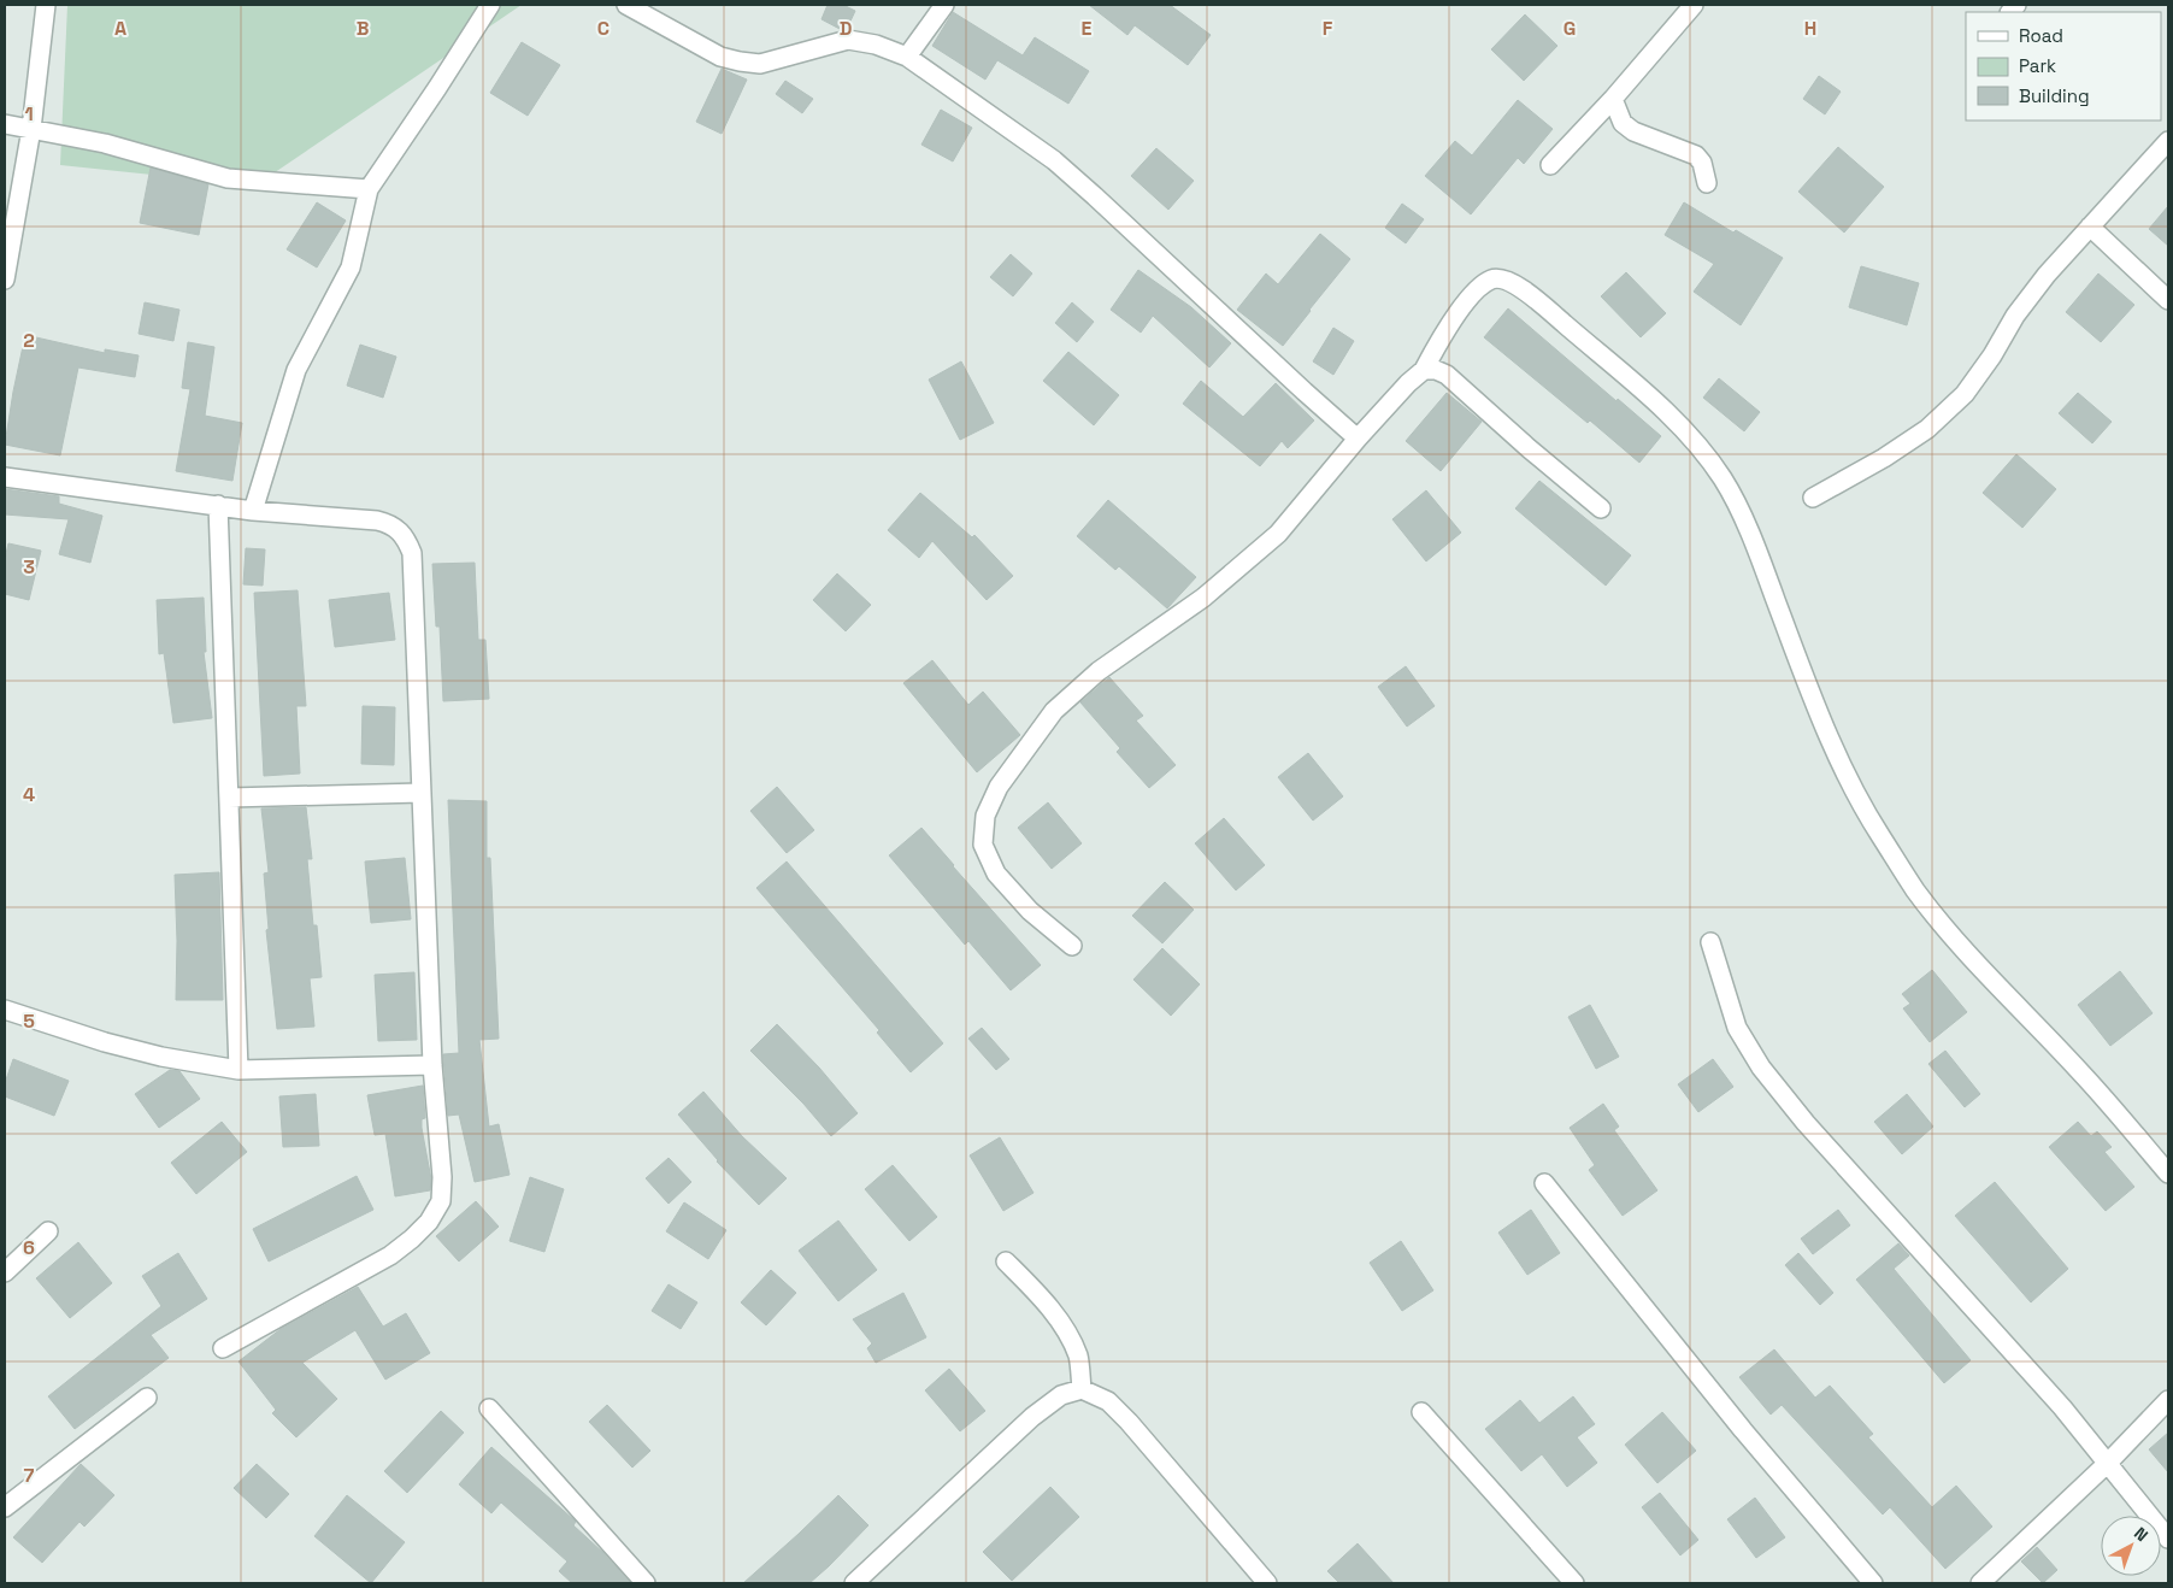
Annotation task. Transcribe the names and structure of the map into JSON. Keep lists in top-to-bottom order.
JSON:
{
  "legend": ["Road", "Park", "Building"],
  "north": "top right",
  "grid": {
    "columns": [
      "A",
      "B",
      "C",
      "D",
      "E",
      "F",
      "G",
      "H"
    ],
    "rows": [
      "1",
      "2",
      "3",
      "4",
      "5",
      "6",
      "7"
    ]
  }
}
